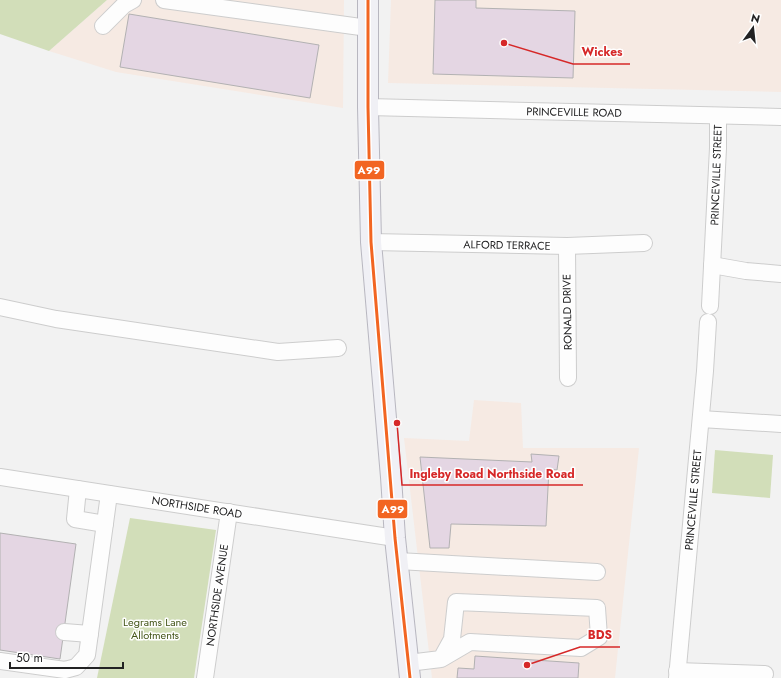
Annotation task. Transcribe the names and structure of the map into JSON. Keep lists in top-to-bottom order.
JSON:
{
  "streets": {
    "street": [
      "PRINCEVILLE ROAD",
      "PRINCEVILLE STREET",
      "ALFORD TERRACE",
      "RONALD DRIVE",
      "NORTHSIDE ROAD",
      "NORTHSIDE AVENUE"
    ]
  },
  "crossings": [
    ["PRINCEVILLE ROAD", "PRINCEVILLE STREET"],
    ["ALFORD TERRACE", "RONALD DRIVE"],
    ["NORTHSIDE ROAD", "NORTHSIDE AVENUE"]
  ],
  "parks": ["Legrams Lane Allotments"],
  "places": ["Wickes", "Ingleby Road Northside Road", "BDS"],
  "lines": ["transit line A99"],
  "scale_bar": "50 m",
  "north": "top"
}
